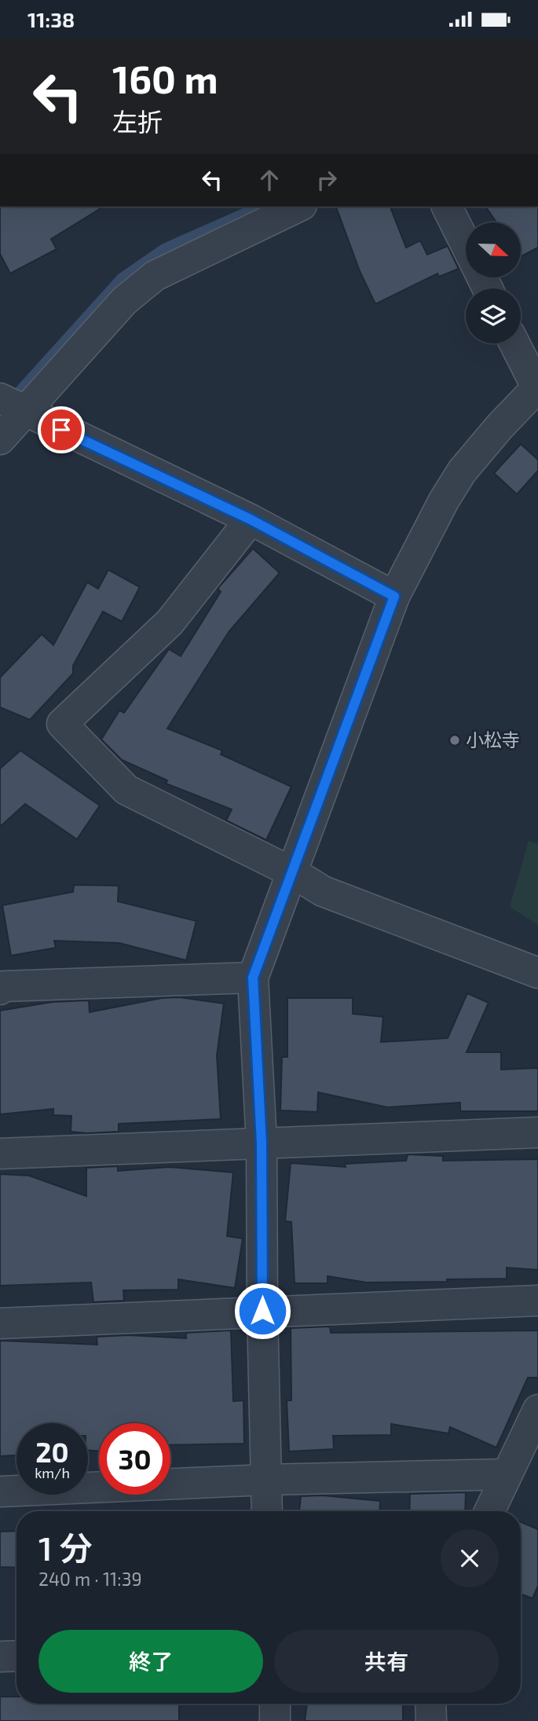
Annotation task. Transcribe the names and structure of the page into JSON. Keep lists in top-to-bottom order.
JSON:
{
  "places": ["小松寺"],
  "north": "right",
  "page": {
    "status": "11:38",
    "turn": ["160 m", "左折"],
    "speed": "20 km/h",
    "limit": "30",
    "heading": ["1 分", "240 m · 11:39"],
    "buttons": ["終了", "共有"]
  }
}
